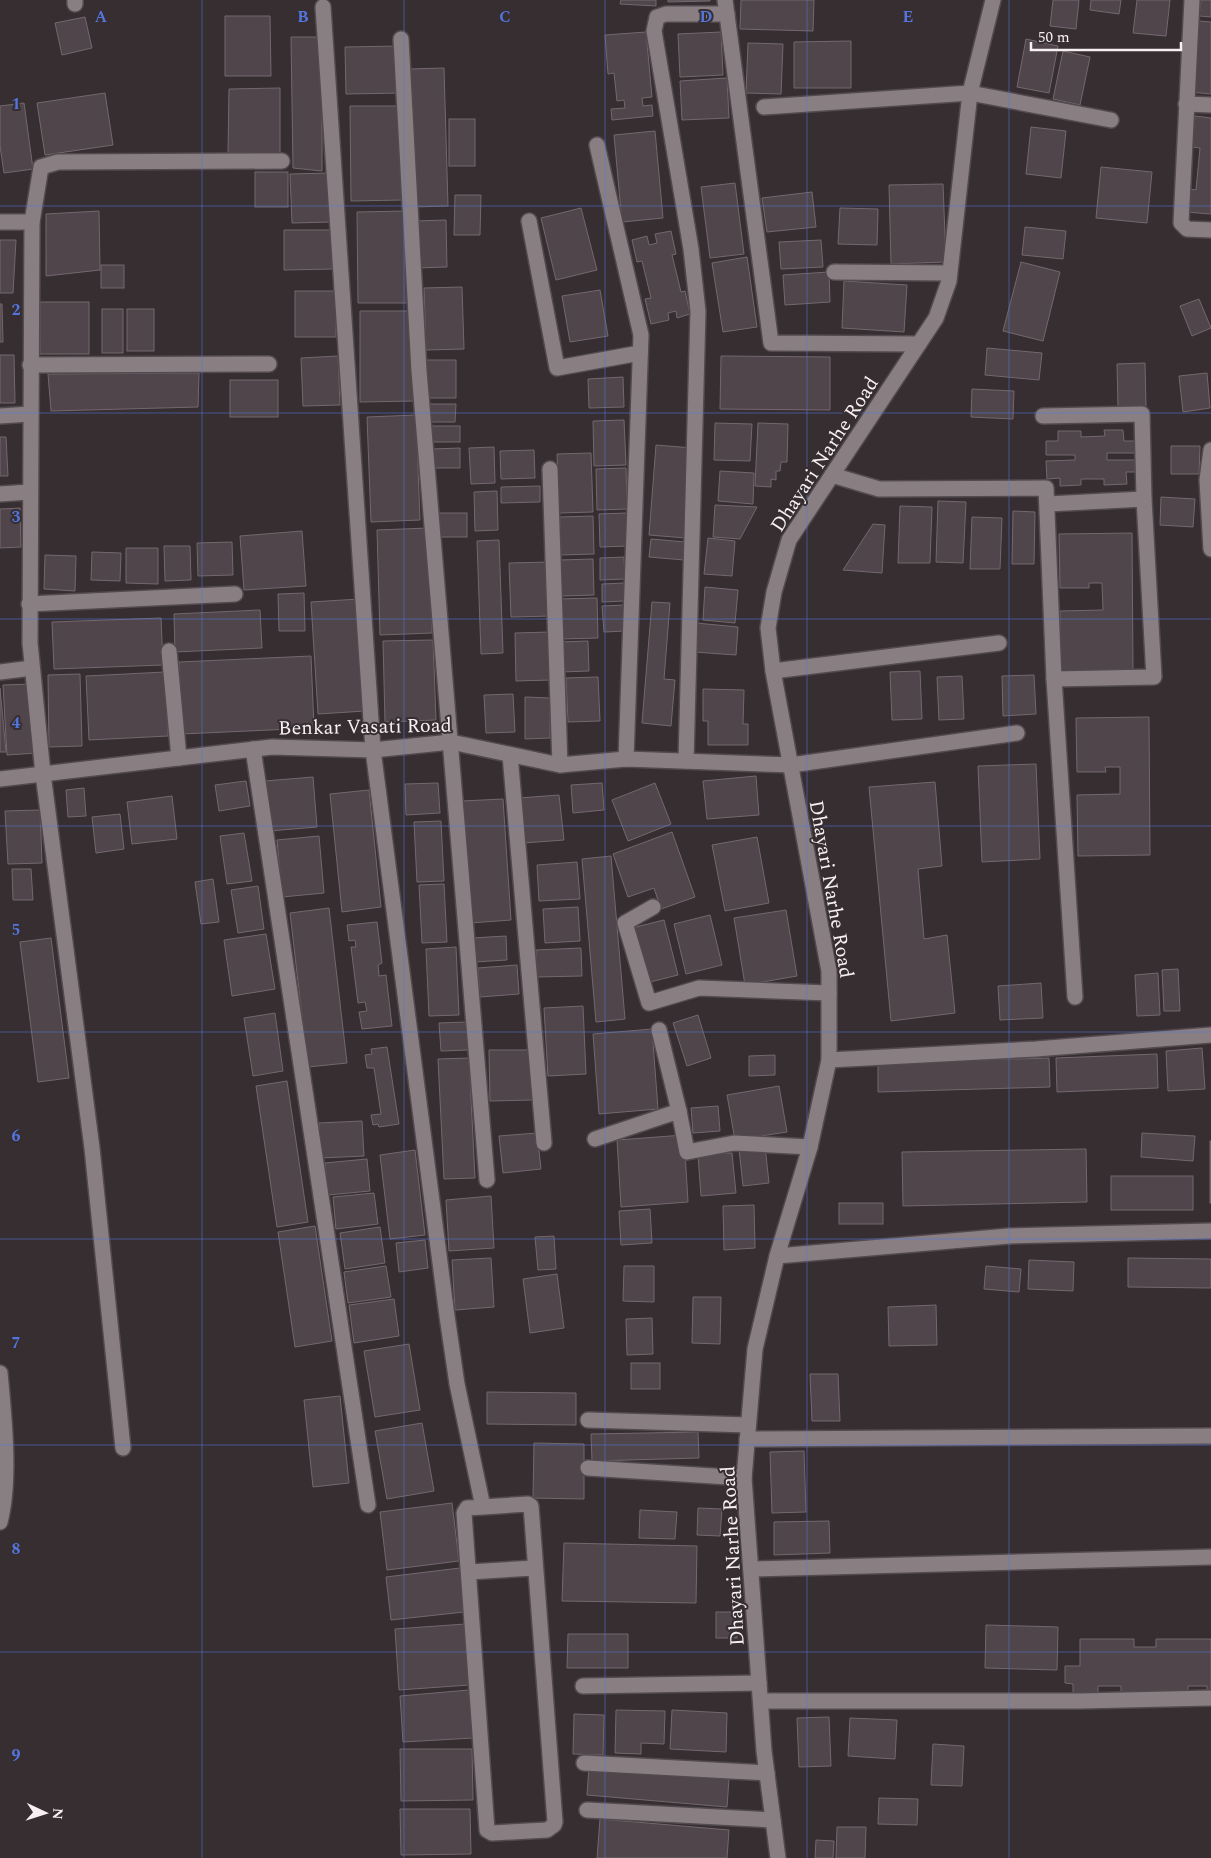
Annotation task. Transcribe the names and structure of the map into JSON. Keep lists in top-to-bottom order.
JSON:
{
  "streets": {
    "street": ["Dhayari Narhe Road", "Benkar Vasati Road"]
  },
  "crossings": [
    ["Dhayari Narhe Road", "Benkar Vasati Road"]
  ],
  "scale_bar": "50 m",
  "north": "right",
  "grid": {
    "columns": [
      "A",
      "B",
      "C",
      "D",
      "E"
    ],
    "rows": [
      "1",
      "2",
      "3",
      "4",
      "5",
      "6",
      "7",
      "8",
      "9"
    ]
  }
}
